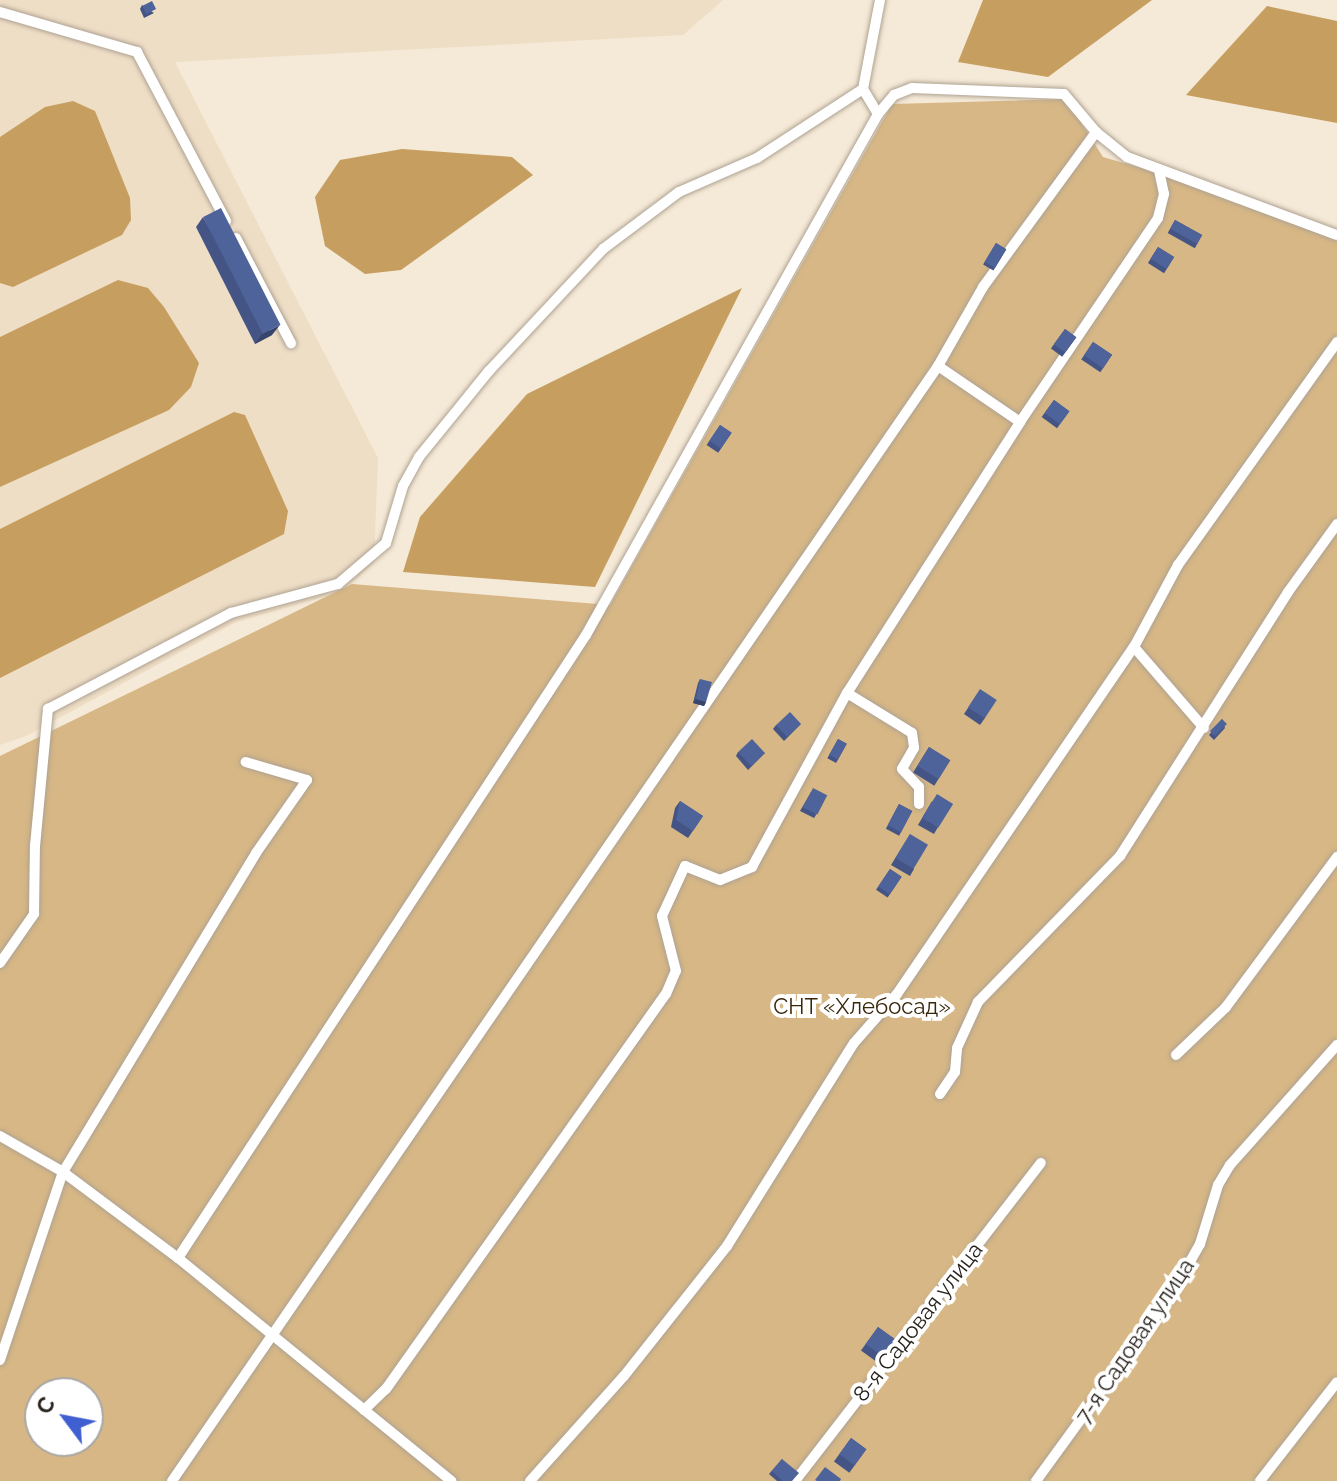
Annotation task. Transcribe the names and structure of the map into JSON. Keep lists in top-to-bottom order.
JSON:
{
  "streets": {
    "lane": ["8-я Садовая улица", "7-я Садовая улица"]
  },
  "parks": ["СНТ «Хлебосад»"],
  "north": "top left"
}
